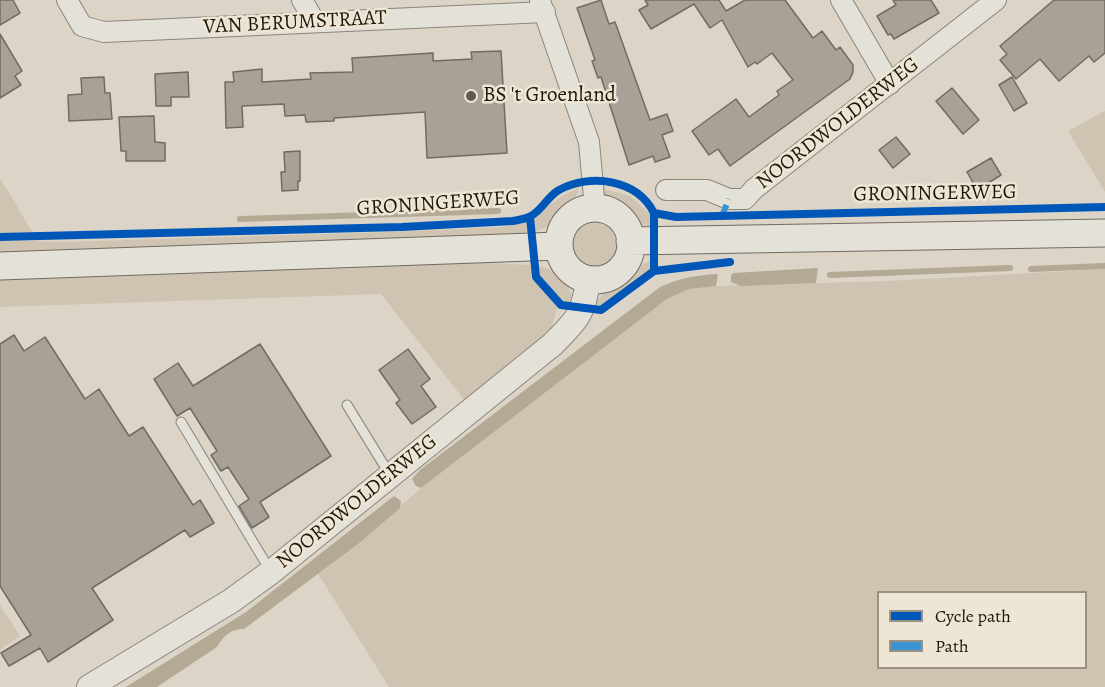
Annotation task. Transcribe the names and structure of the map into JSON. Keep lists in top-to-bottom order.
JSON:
{
  "streets": {
    "main road": ["GRONINGERWEG"],
    "street": ["VAN BERUMSTRAAT", "NOORDWOLDERWEG"]
  },
  "crossings": [
    ["NOORDWOLDERWEG", "GRONINGERWEG"]
  ],
  "places": ["BS 't Groenland"],
  "legend": ["Cycle path", "Path"]
}
